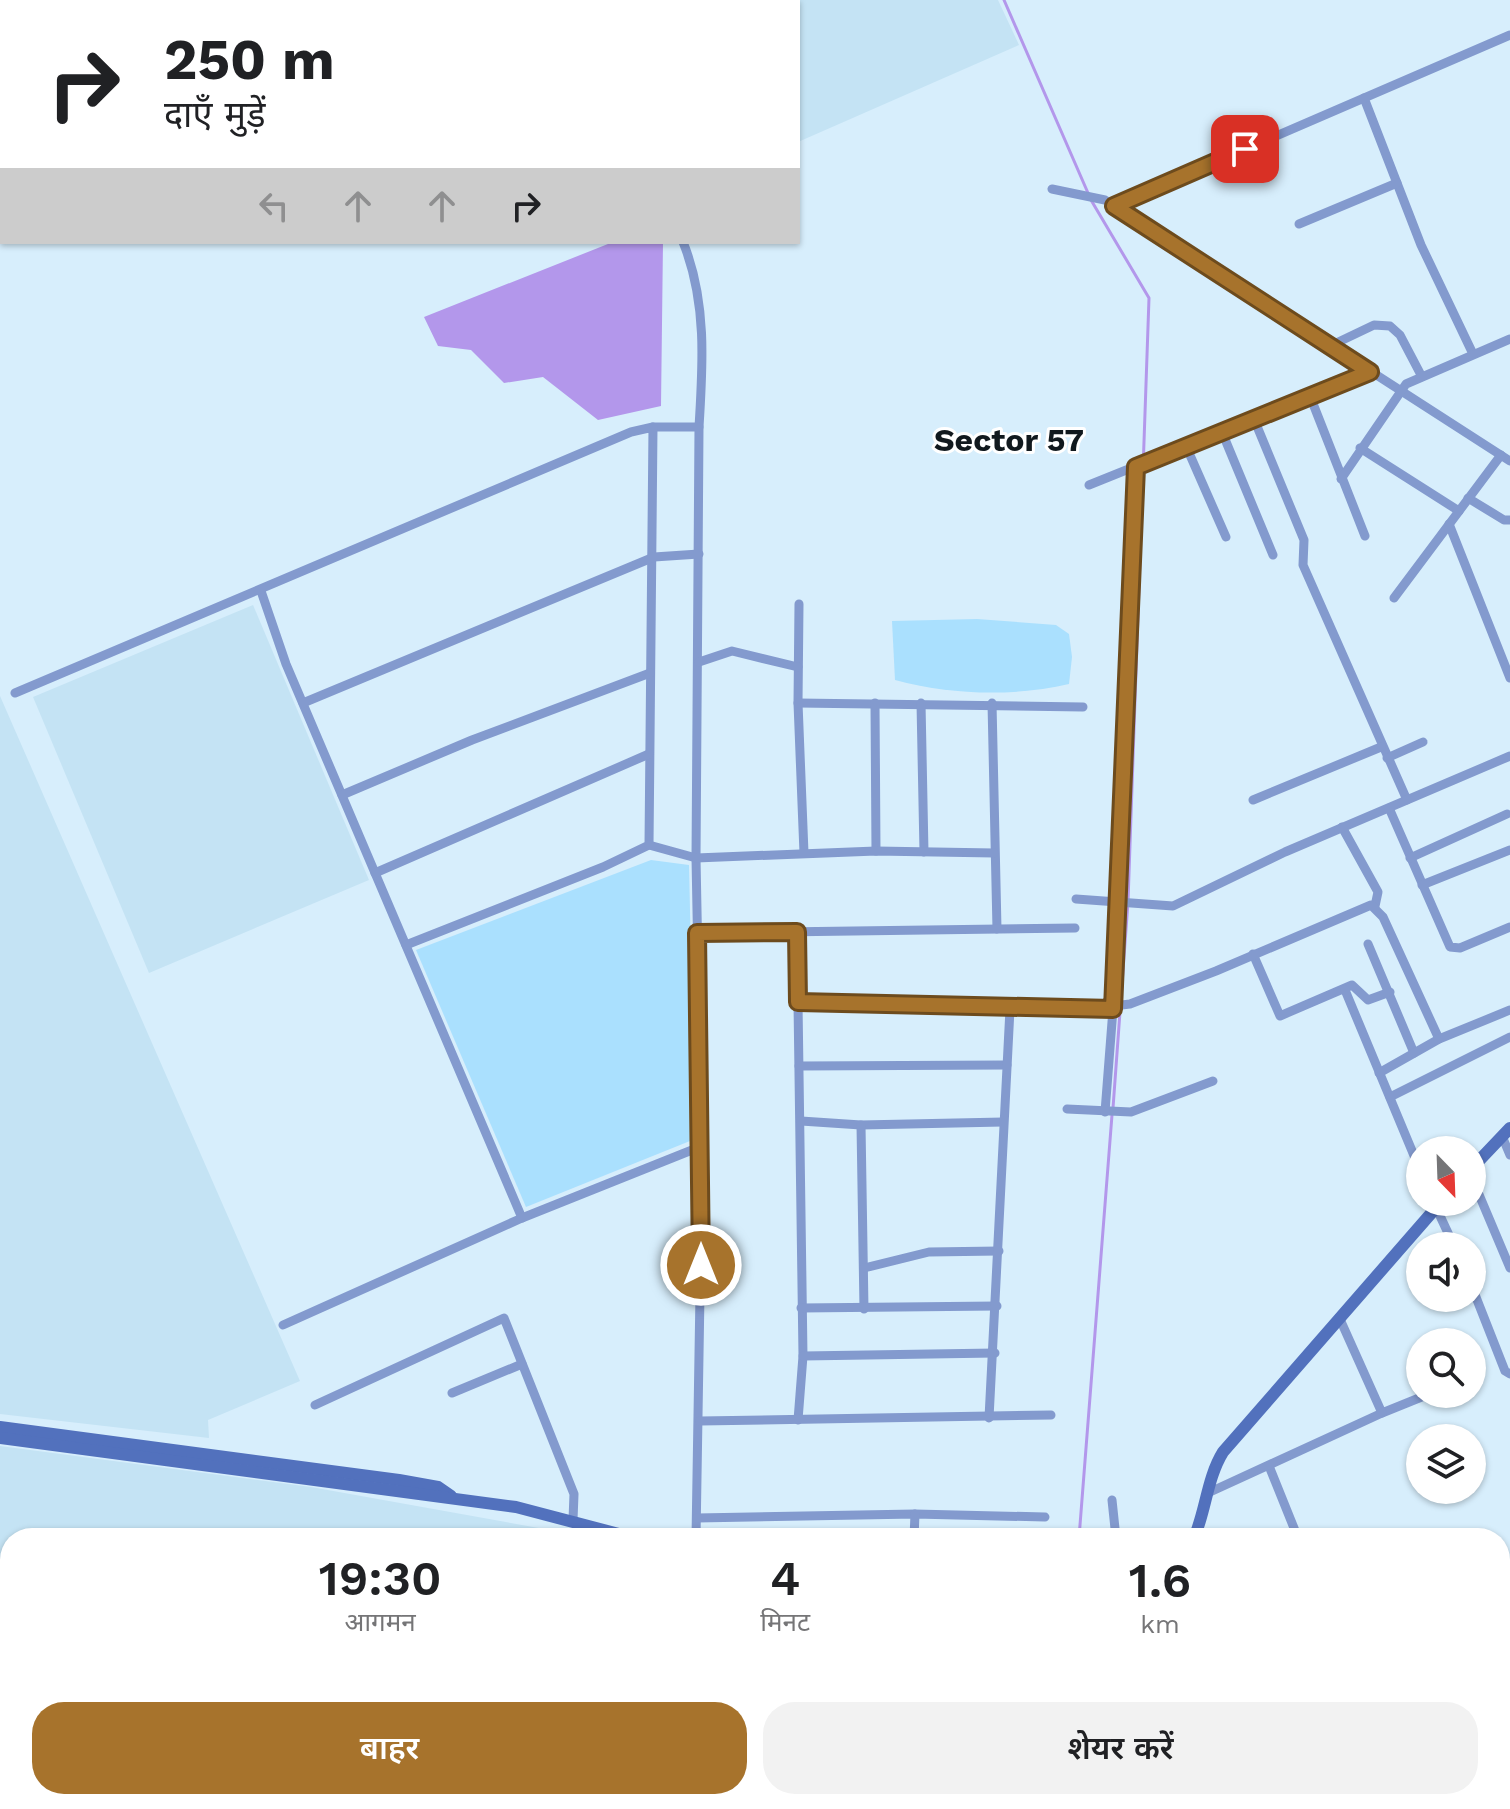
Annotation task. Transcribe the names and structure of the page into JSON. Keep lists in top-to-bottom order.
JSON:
{
  "districts": ["Sector 57"],
  "north": "bottom right",
  "page": {
    "turn": ["250 m", "दाएँ मुड़ें"],
    "eta": [
      "19:30",
      "आगमन",
      "4",
      "मिनट",
      "1.6",
      "km"
    ],
    "buttons": ["बाहर", "शेयर करें"]
  }
}
